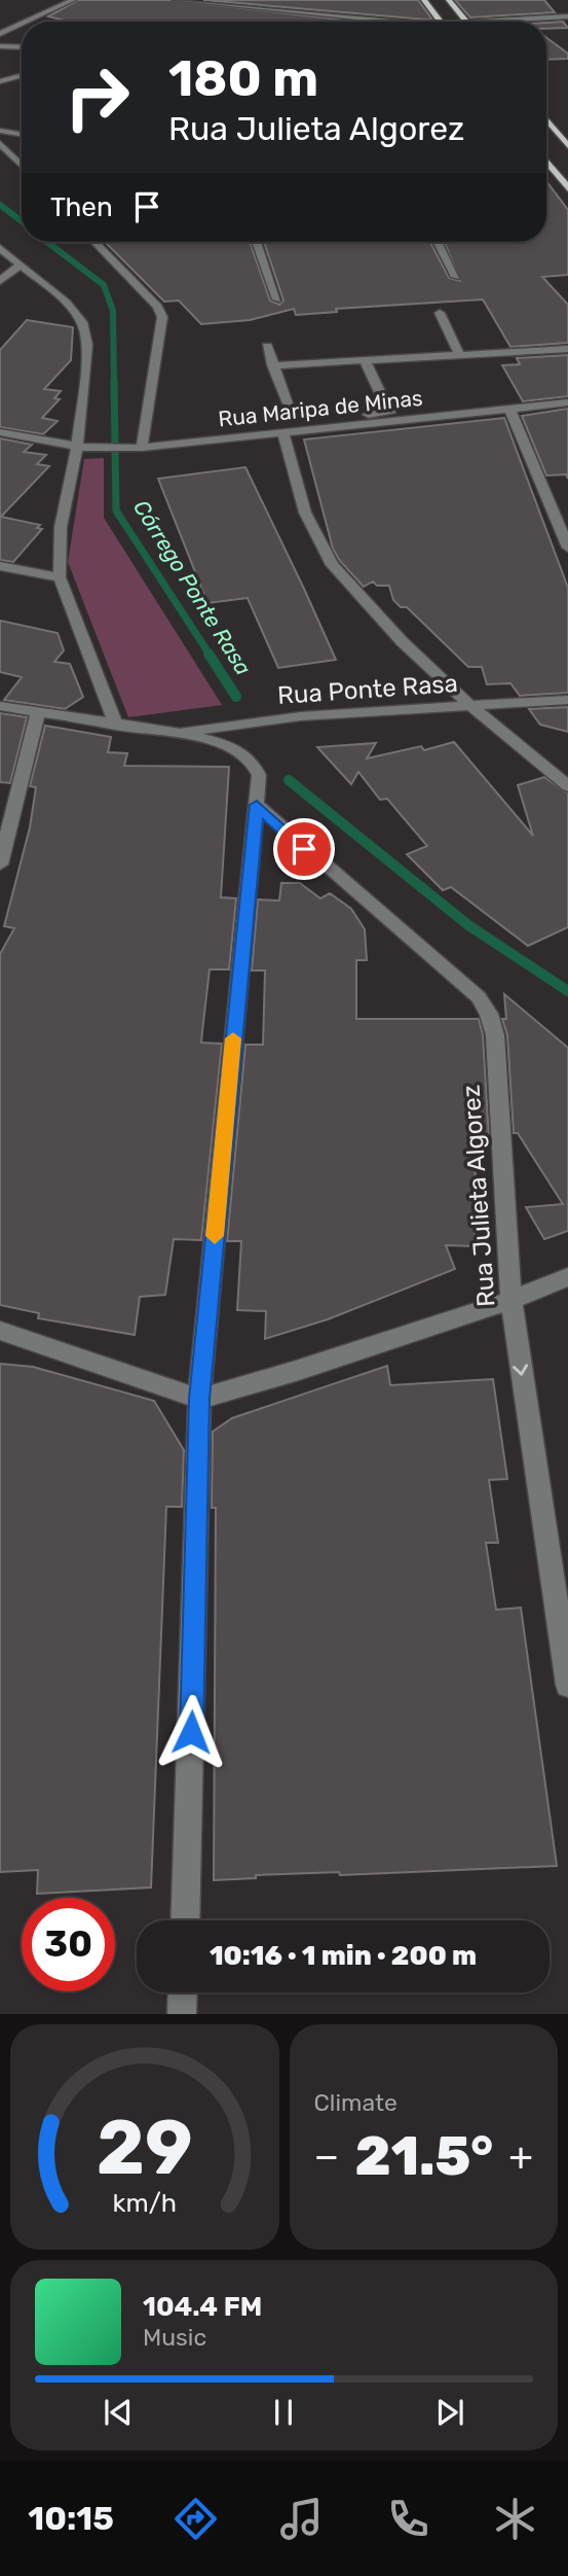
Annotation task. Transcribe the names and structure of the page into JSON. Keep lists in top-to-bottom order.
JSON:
{
  "streets": {
    "street": ["Rua Maripa de Minas", "Rua Ponte Rasa", "Rua Julieta Algorez"]
  },
  "one_way": ["Rua Julieta Algorez"],
  "water": ["Córrego Ponte Rasa"],
  "page": {
    "turn": ["180 m", "Rua Julieta Algorez"],
    "then": "Then",
    "limit": "30",
    "trip": "10:16 · 1 min · 200 m",
    "tile": "Climate",
    "heat": ["−", "21.5°", "+"],
    "song": ["104.4 FM", "Music"],
    "tabs": "10:15",
    "gauge": ["29", "km/h"]
  }
}
